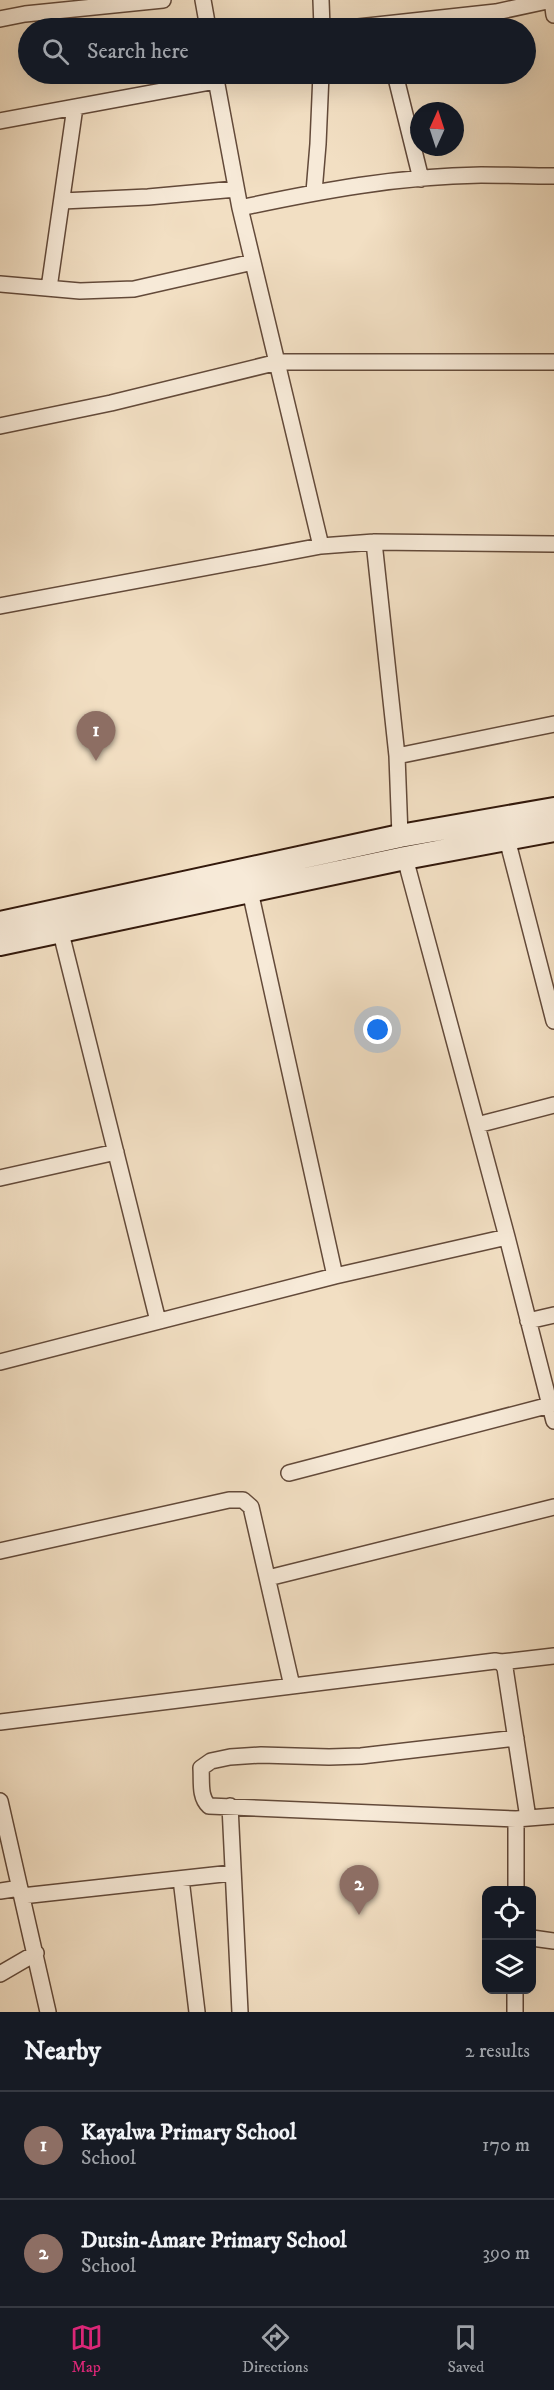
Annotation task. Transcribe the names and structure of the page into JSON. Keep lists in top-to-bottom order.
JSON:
{
  "north": "top",
  "page": {
    "search": "Search here",
    "pins": ["1", "2"],
    "heading": ["Nearby", "2 results"],
    "list": [
      {
        "mark": "1",
        "name": "Kayalwa Primary School",
        "note": "School",
        "value": "170 m"
      },
      {
        "mark": "2",
        "name": "Dutsin-Amare Primary School",
        "note": "School",
        "value": "390 m"
      }
    ],
    "nav": ["Map", "Directions", "Saved"]
  }
}
